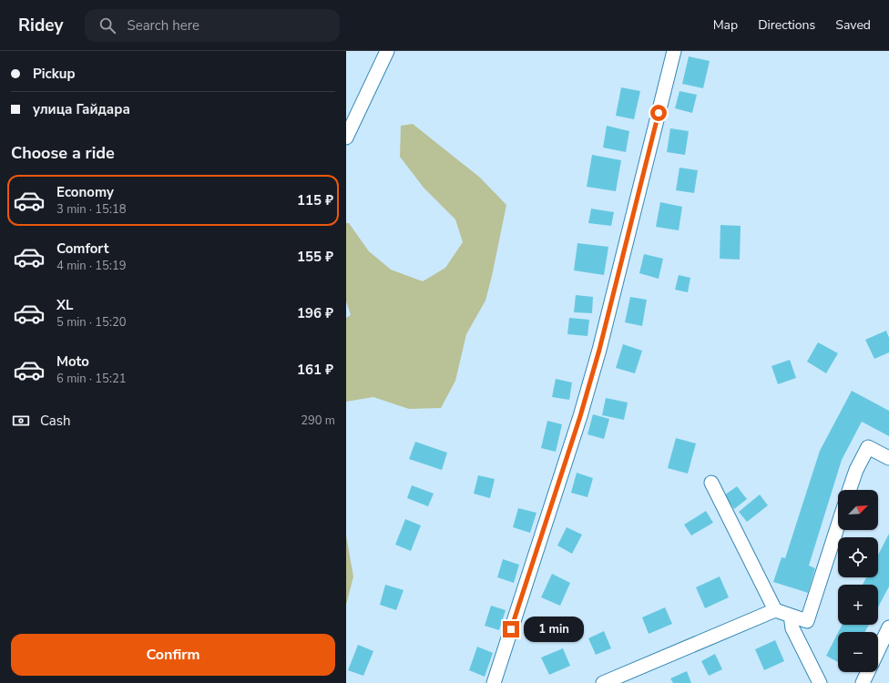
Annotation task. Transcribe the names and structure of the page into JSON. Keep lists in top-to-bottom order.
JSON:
{
  "north": "top right",
  "page": {
    "header": "Ridey",
    "search": "Search here",
    "nav": ["Map", "Directions", "Saved"],
    "banner": ["Pickup", "улица Гайдара"],
    "heading": "Choose a ride",
    "list": [
      {
        "name": "Economy",
        "note": "3 min · 15:18",
        "value": "115 ₽"
      },
      {
        "name": "Comfort",
        "note": "4 min · 15:19",
        "value": "155 ₽"
      },
      {
        "name": "XL",
        "note": "5 min · 15:20",
        "value": "196 ₽"
      },
      {
        "name": "Moto",
        "note": "6 min · 15:21",
        "value": "161 ₽"
      }
    ],
    "pay": ["Cash", "290 m"],
    "map_buttons": ["+", "−"],
    "bubble": "1 min",
    "buttons": "Confirm"
  }
}
